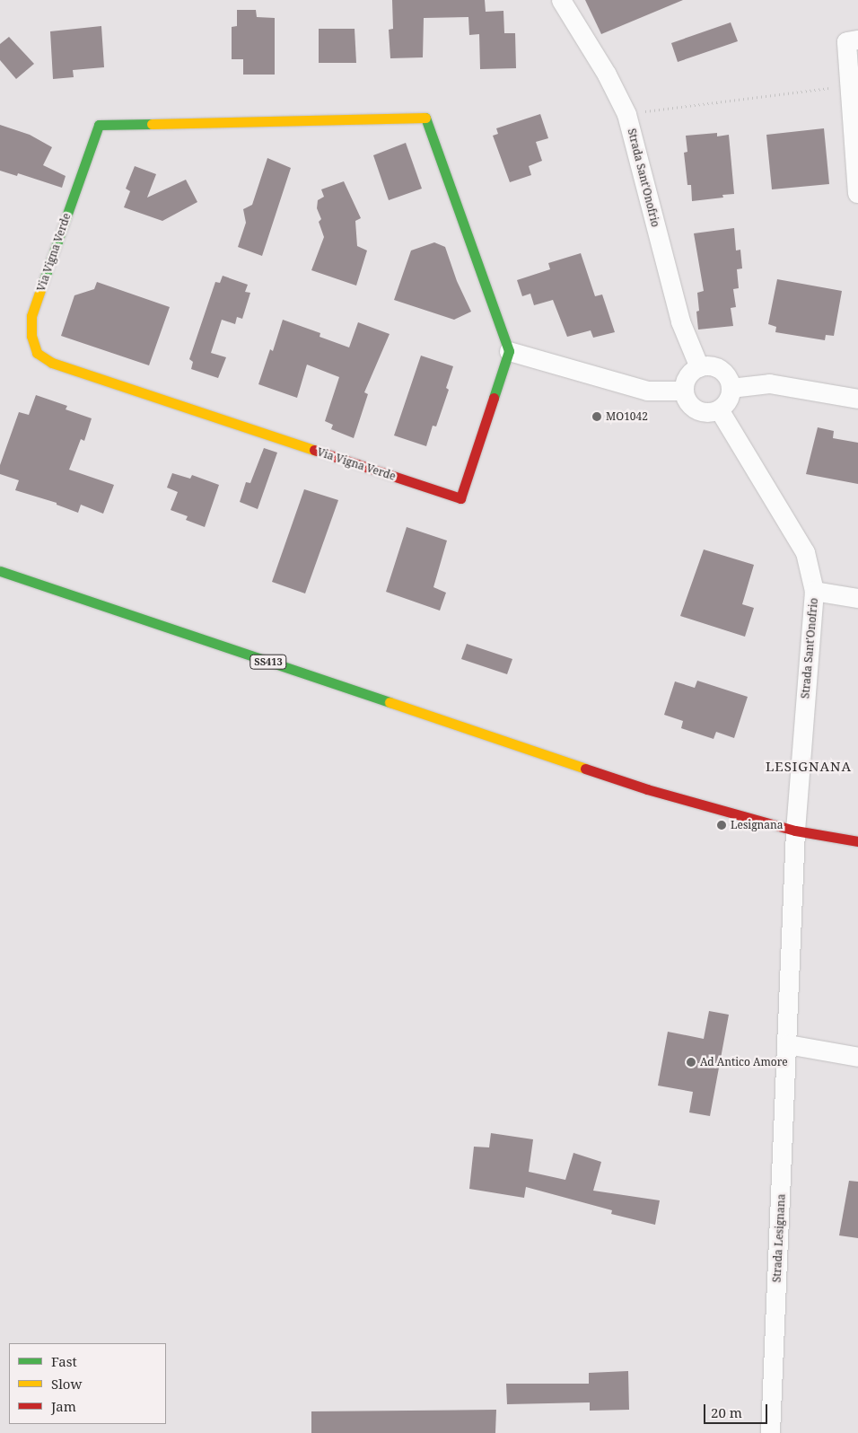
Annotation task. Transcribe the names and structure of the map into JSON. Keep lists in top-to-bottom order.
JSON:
{
  "streets": {
    "street": [
      "Strada Sant'Onofrio",
      "Via Vigna Verde",
      "SS413",
      "Strada Lesignana"
    ]
  },
  "crossings": [
    ["Strada Sant'Onofrio", "SS413"],
    ["Strada Sant'Onofrio", "Strada Lesignana"],
    ["SS413", "Strada Lesignana"]
  ],
  "districts": ["LESIGNANA"],
  "places": ["MO1042", "Lesignana", "Ad Antico Amore"],
  "legend": ["Fast", "Slow", "Jam"],
  "scale_bar": "20 m"
}
